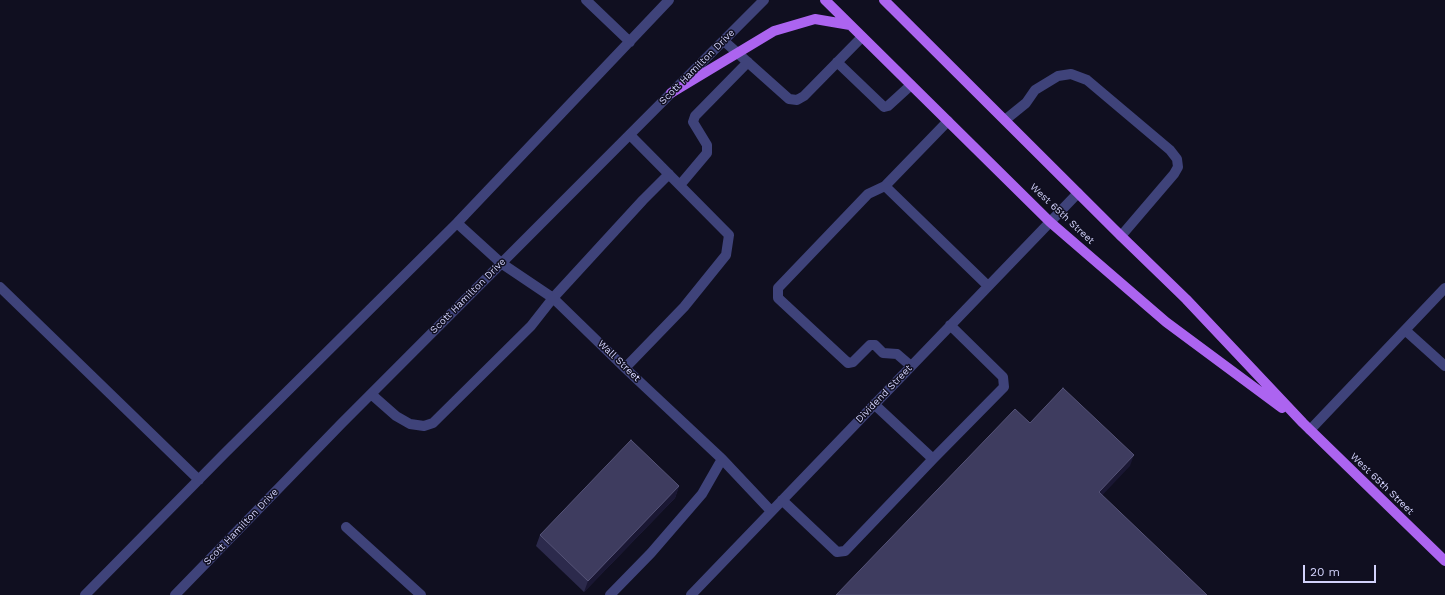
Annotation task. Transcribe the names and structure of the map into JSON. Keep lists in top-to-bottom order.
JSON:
{
  "streets": {
    "main road": ["West 65th Street"],
    "street": ["Scott Hamilton Drive", "Wall Street", "Dividend Street"]
  },
  "crossings": [
    ["Scott Hamilton Drive", "Wall Street"],
    ["West 65th Street", "Dividend Street"],
    ["Wall Street", "Dividend Street"]
  ],
  "scale_bar": "20 m"
}
